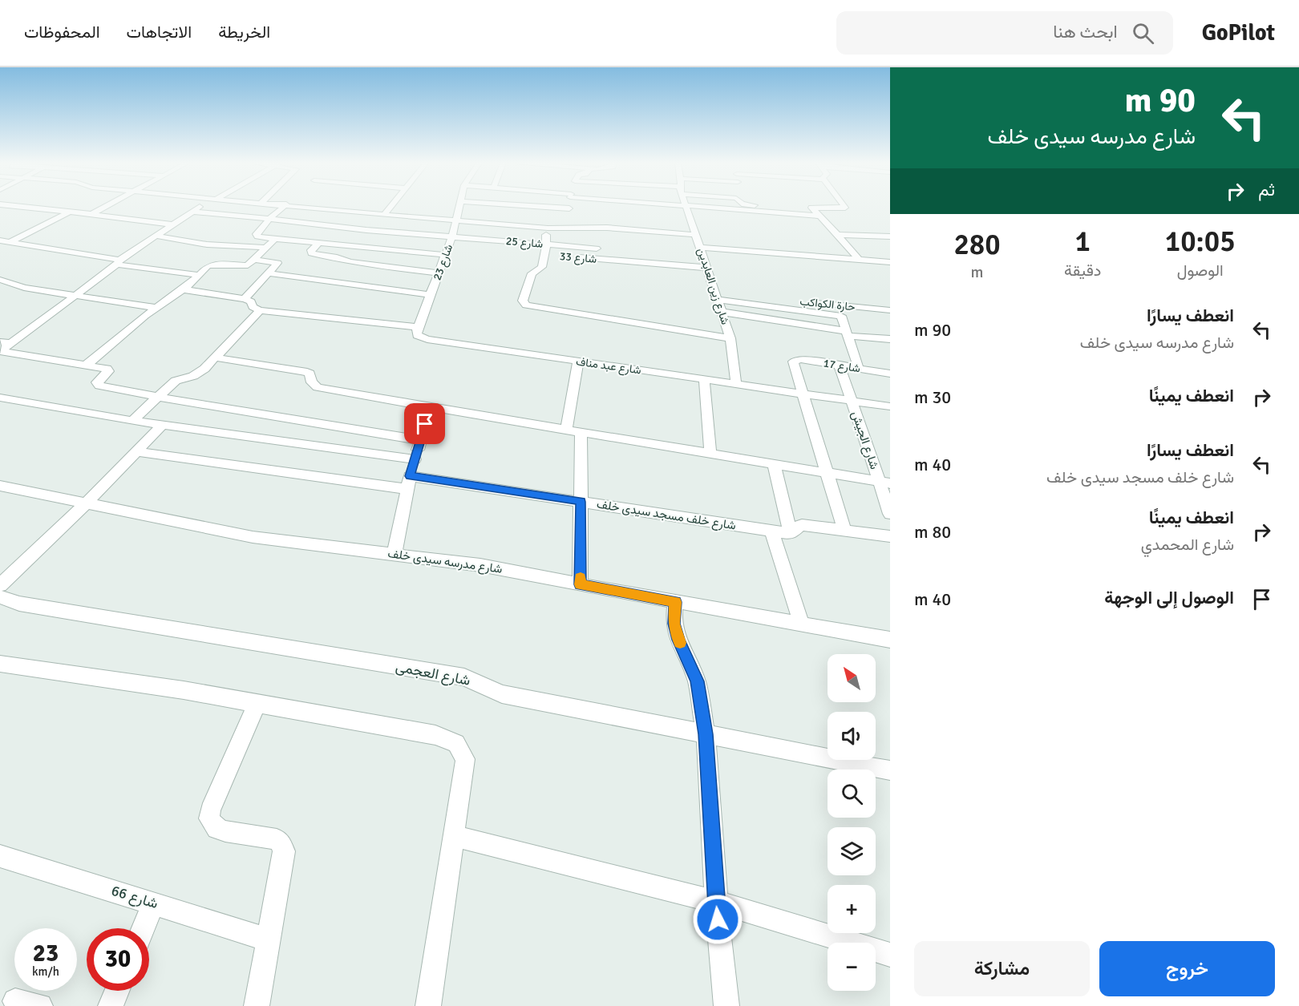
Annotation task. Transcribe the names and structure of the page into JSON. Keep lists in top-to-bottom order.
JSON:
{
  "streets": {
    "street": [
      "شارع 25",
      "شارع 33",
      "شارع 23",
      "شارع زين العابدين",
      "حارة الكواكب",
      "شارع عبد مناف",
      "شارع 17",
      "شارع الجيش",
      "شارع خلف مسجد سيدى خلف",
      "شارع مدرسه سيدى خلف",
      "شارع العجمى",
      "شارع 66"
    ]
  },
  "crossings": [
    ["شارع 25", "شارع 23"],
    ["شارع 33", "شارع زين العابدين"],
    ["شارع 23", "شارع عبد مناف"],
    ["شارع زين العابدين", "شارع عبد مناف"],
    ["شارع عبد مناف", "شارع 17"],
    ["شارع عبد مناف", "شارع الجيش"],
    ["شارع 17", "شارع الجيش"]
  ],
  "north": "top left",
  "page": {
    "header": "GoPilot",
    "search": "ابحث هنا",
    "nav": ["الخريطة", "الاتجاهات", "المحفوظات"],
    "turn": ["90 m", "شارع مدرسه سيدى خلف"],
    "then": "ثم",
    "eta": [
      "10:05",
      "الوصول",
      "1",
      "دقيقة",
      "280",
      "m"
    ],
    "list": [
      {
        "name": "انعطف يسارًا",
        "note": "شارع مدرسه سيدى خلف",
        "value": "90 m"
      },
      {
        "name": "انعطف يمينًا",
        "value": "30 m"
      },
      {
        "name": "انعطف يسارًا",
        "note": "شارع خلف مسجد سيدى خلف",
        "value": "40 m"
      },
      {
        "name": "انعطف يمينًا",
        "note": "شارع المحمدي",
        "value": "80 m"
      },
      {
        "name": "الوصول إلى الوجهة",
        "value": "40 m"
      }
    ],
    "map_buttons": ["+", "−"],
    "speed": "23 km/h",
    "limit": "30",
    "buttons": ["خروج", "مشاركة"]
  }
}
